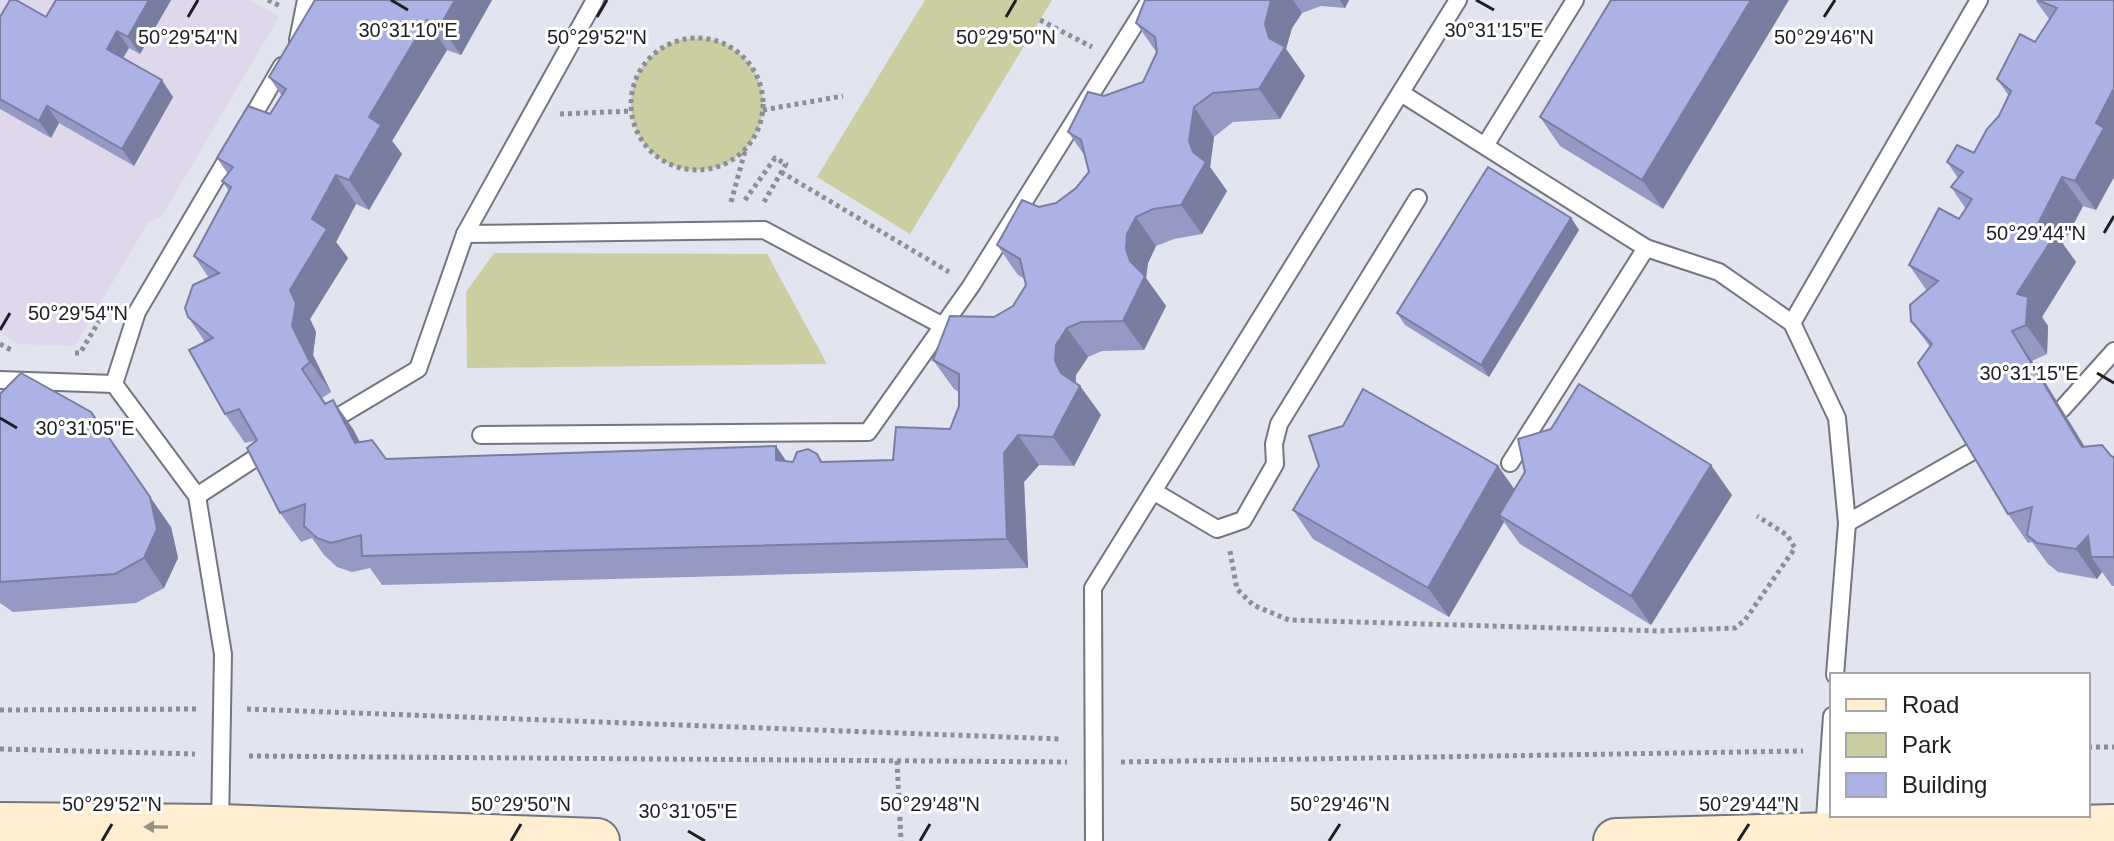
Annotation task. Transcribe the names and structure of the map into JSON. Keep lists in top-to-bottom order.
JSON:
{
  "legend": ["Road", "Park", "Building"],
  "coordinates": [
    "30°31'10\"E",
    "30°31'15\"E",
    "50°29'54\"N",
    "50°29'52\"N",
    "50°29'50\"N",
    "50°29'46\"N",
    "50°29'44\"N",
    "30°31'05\"E",
    "50°29'48\"N"
  ]
}
